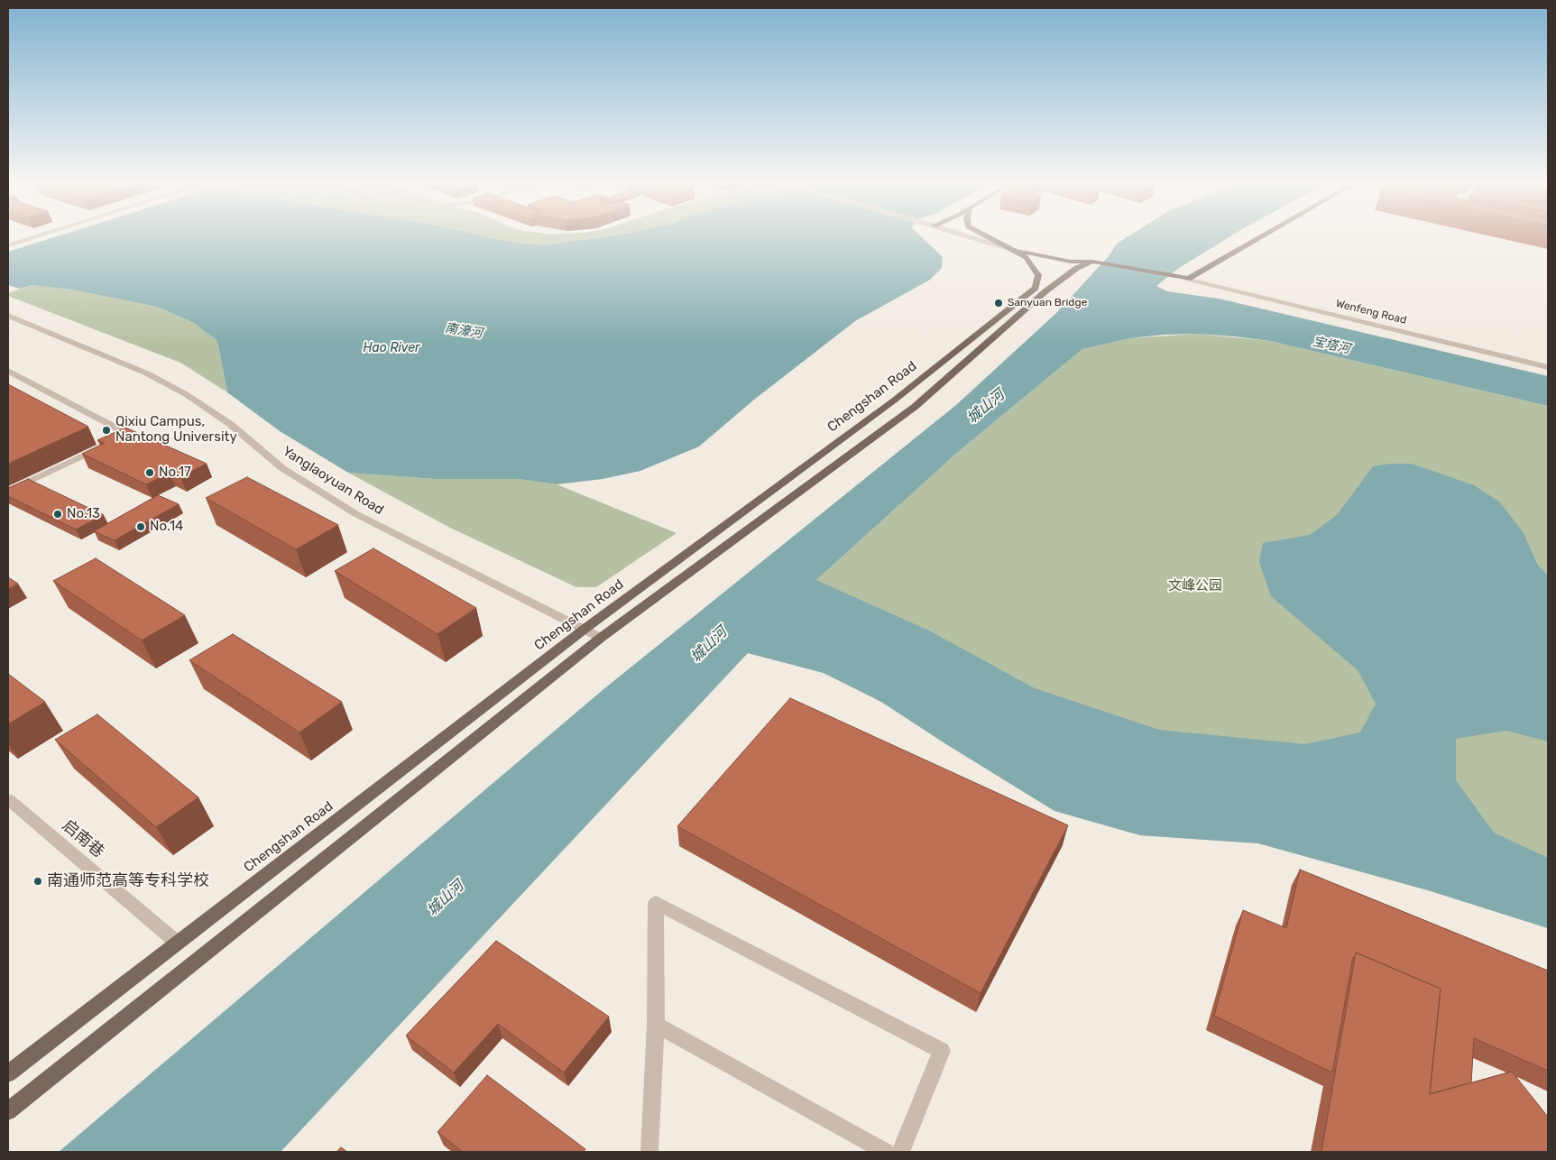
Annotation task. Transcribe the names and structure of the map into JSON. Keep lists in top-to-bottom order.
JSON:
{
  "streets": {
    "main road": ["Chengshan Road"],
    "street": ["Wenfeng Road", "Yanglaoyuan Road", "启南巷"]
  },
  "crossings": [
    ["Chengshan Road", "Yanglaoyuan Road"],
    ["Chengshan Road", "启南巷"]
  ],
  "water": [
    "南濠河",
    "宝塔河",
    "Hao River",
    "城山河"
  ],
  "parks": ["文峰公园"],
  "places": [
    "Sanyuan Bridge",
    "Qixiu Campus, Nantong University",
    "No.17",
    "No.13",
    "No.14",
    "南通师范高等专科学校"
  ]
}
